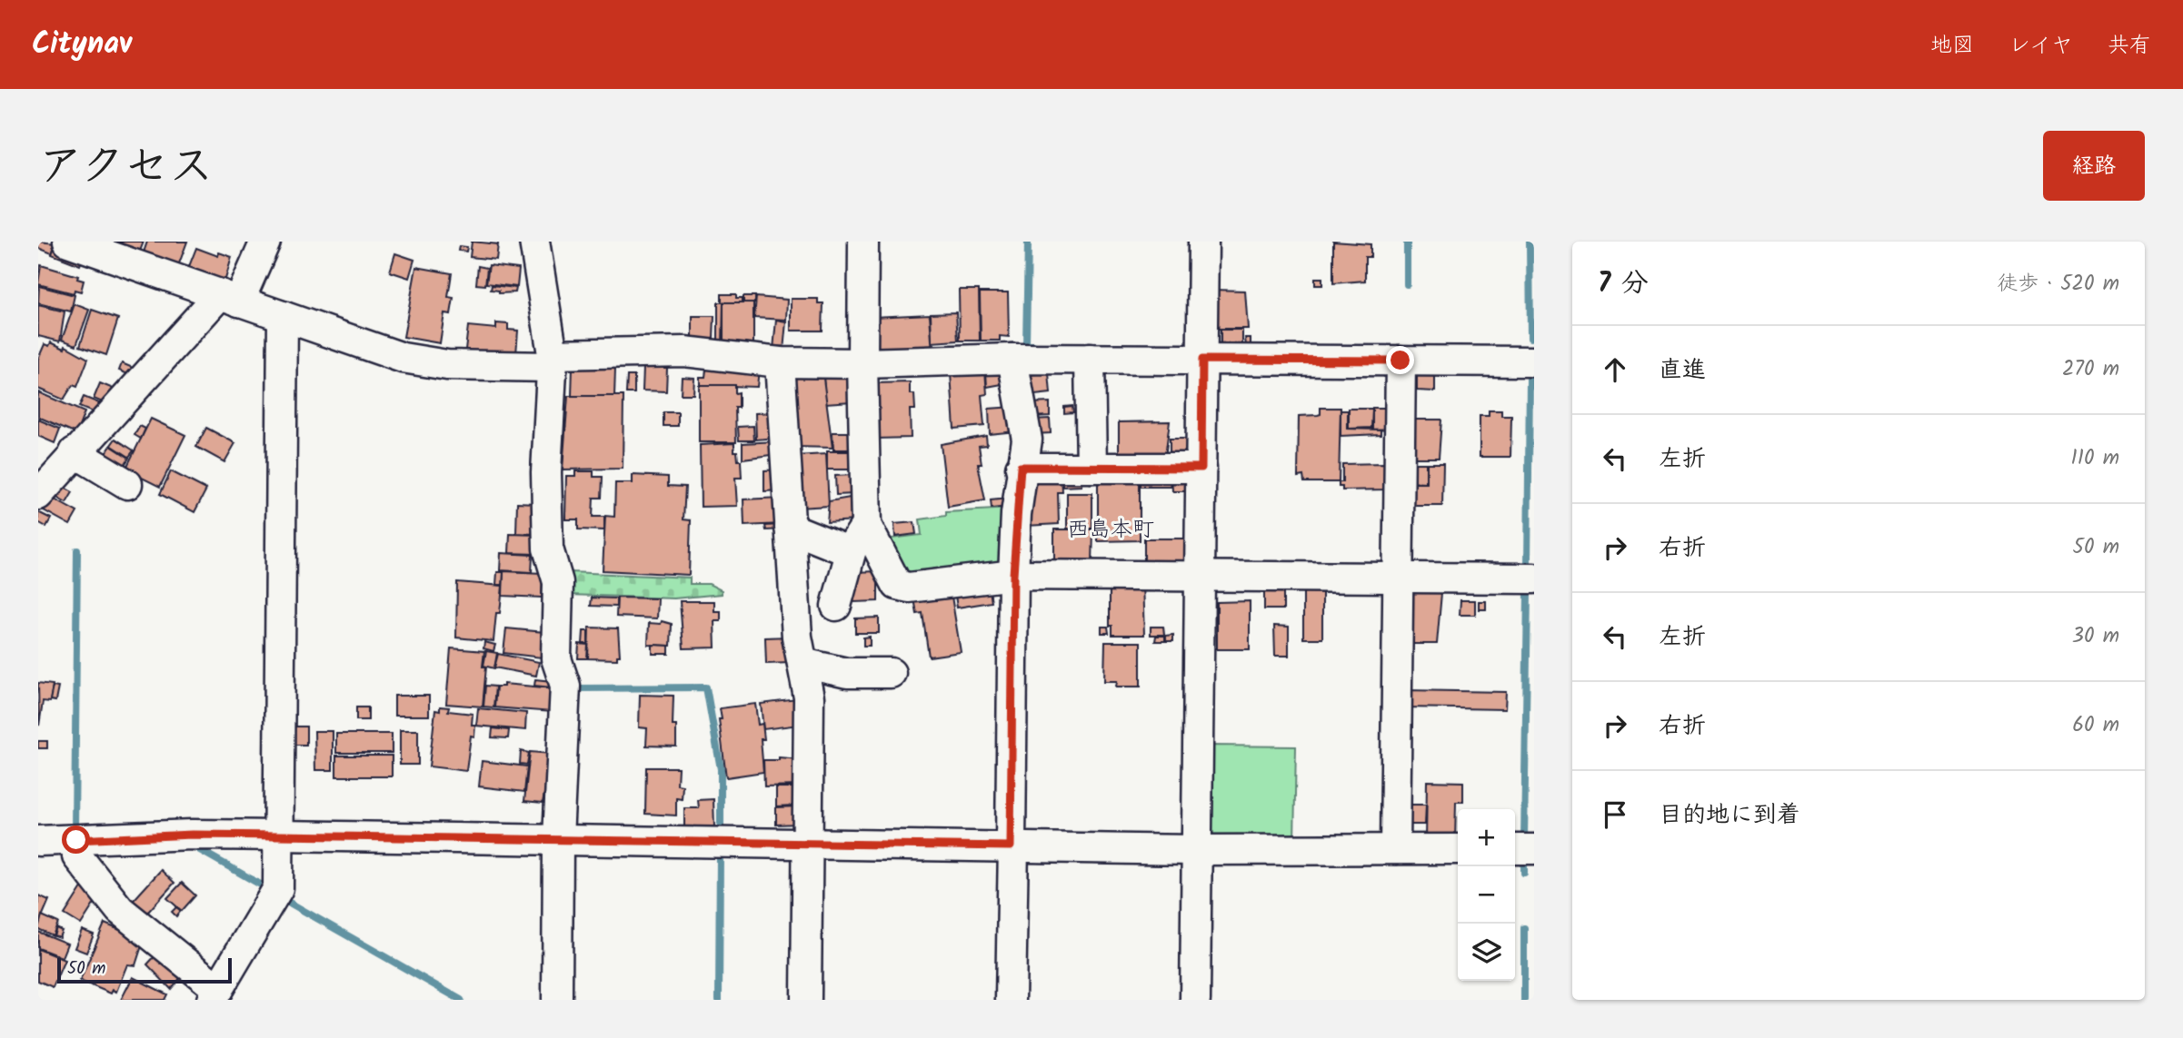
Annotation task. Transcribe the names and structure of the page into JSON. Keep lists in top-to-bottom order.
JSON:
{
  "districts": ["西島本町"],
  "scale_bar": "50 m",
  "page": {
    "header": "Citynav",
    "nav": ["地図", "レイヤ", "共有"],
    "title": "アクセス",
    "buttons": "経路",
    "heading": ["7 分", "徒歩 · 520 m"],
    "list": [
      ["直進", "270 m"],
      ["左折", "110 m"],
      ["右折", "50 m"],
      ["左折", "30 m"],
      ["右折", "60 m"],
      "目的地に到着"
    ],
    "map_buttons": ["+", "−"],
    "scale": "50 m"
  }
}
